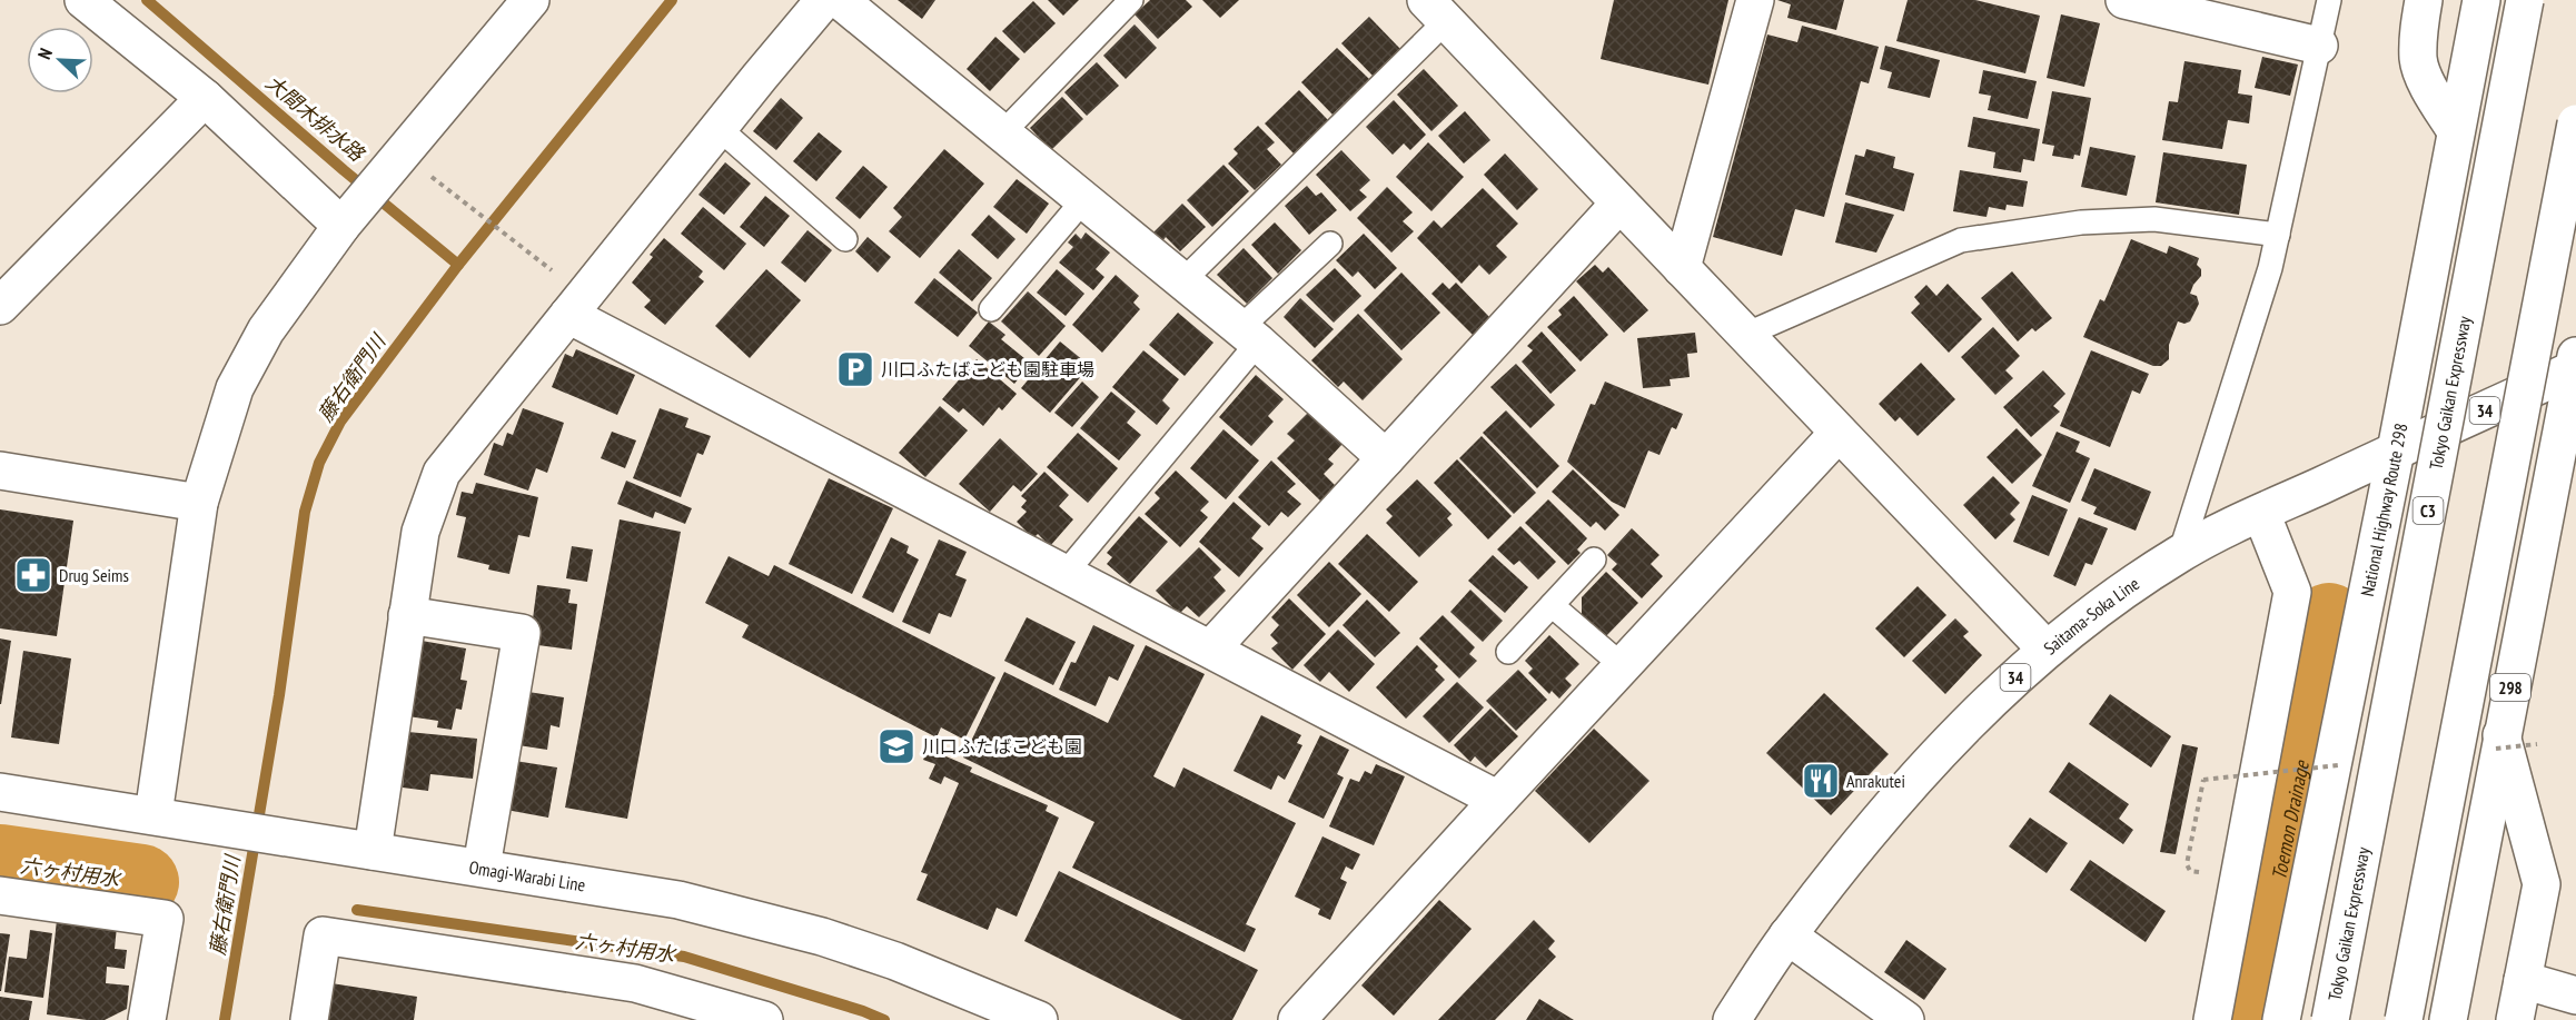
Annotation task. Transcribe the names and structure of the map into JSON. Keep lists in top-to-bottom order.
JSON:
{
  "streets": {
    "main road": [
      "Tokyo Gaikan Expressway",
      "34",
      "National Highway Route 298",
      "C3",
      "Saitama-Soka Line",
      "298",
      "Omagi-Warabi Line"
    ]
  },
  "crossings": [
    ["National Highway Route 298", "Saitama-Soka Line"],
    ["Saitama-Soka Line", "298"]
  ],
  "water": [
    "大間木排水路",
    "藤右衛門川",
    "Toemon Drainage",
    "六ヶ村用水"
  ],
  "places": {
    "parking": ["川口ふたばこども園駐車場"],
    "pharmacy": ["Drug Seims"],
    "school or university": ["川口ふたばこども園"],
    "restaurant": ["Anrakutei"]
  },
  "north": "top left"
}
